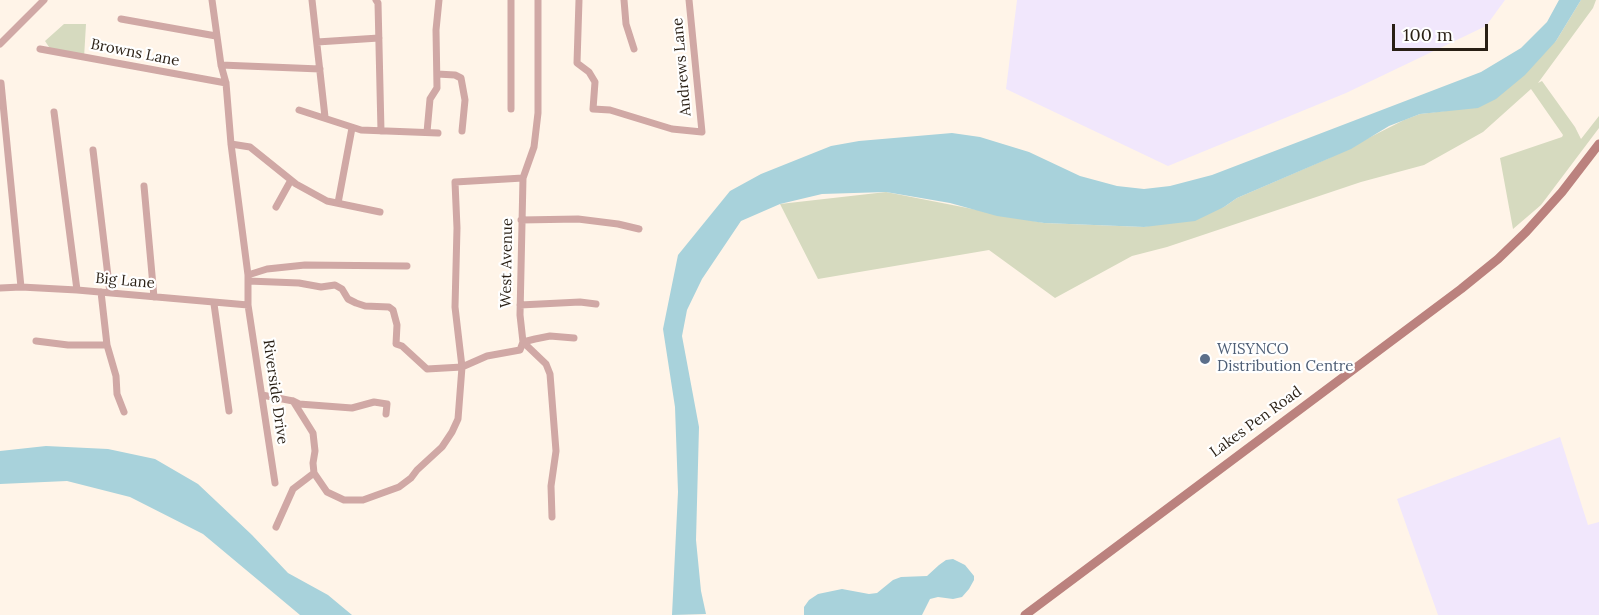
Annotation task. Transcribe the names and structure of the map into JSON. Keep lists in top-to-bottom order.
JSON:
{
  "streets": {
    "street": [
      "Browns Lane",
      "Andrews Lane",
      "West Avenue",
      "Big Lane",
      "Riverside Drive",
      "Lakes Pen Road"
    ]
  },
  "crossings": [
    ["Browns Lane", "Riverside Drive"],
    ["Big Lane", "Riverside Drive"]
  ],
  "places": ["WISYNCO Distribution Centre"],
  "scale_bar": "100 m"
}
